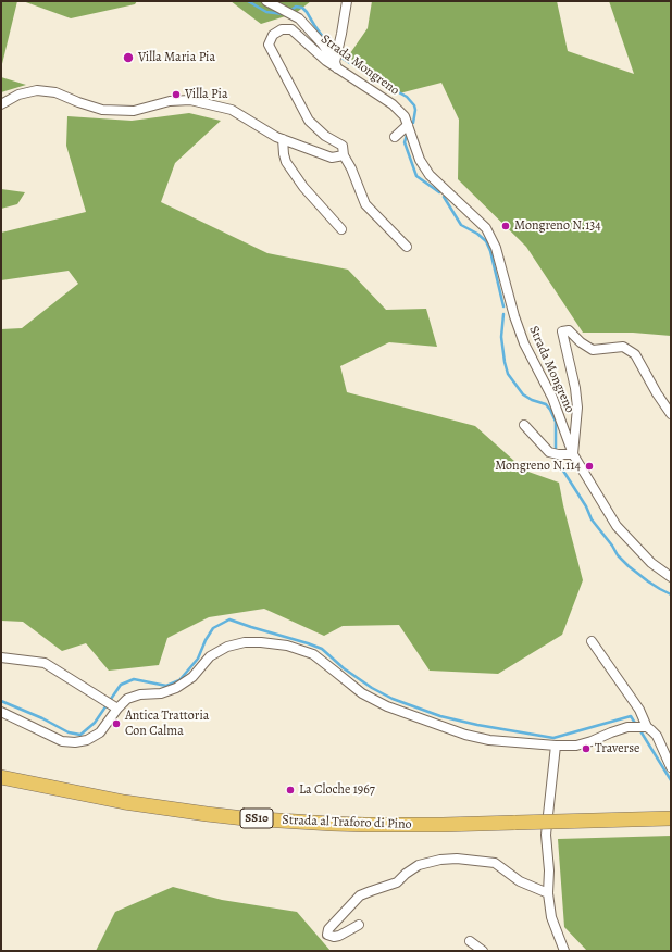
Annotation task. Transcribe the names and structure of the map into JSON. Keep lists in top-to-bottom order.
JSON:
{
  "streets": {
    "main road": ["SS10", "Strada al Traforo di Pino"],
    "street": ["Strada Mongreno"]
  },
  "places": [
    "Villa Maria Pia",
    "Villa Pia",
    "Mongreno N.134",
    "Mongreno N.114",
    "Antica Trattoria Con Calma",
    "Traverse",
    "La Cloche 1967"
  ]
}
